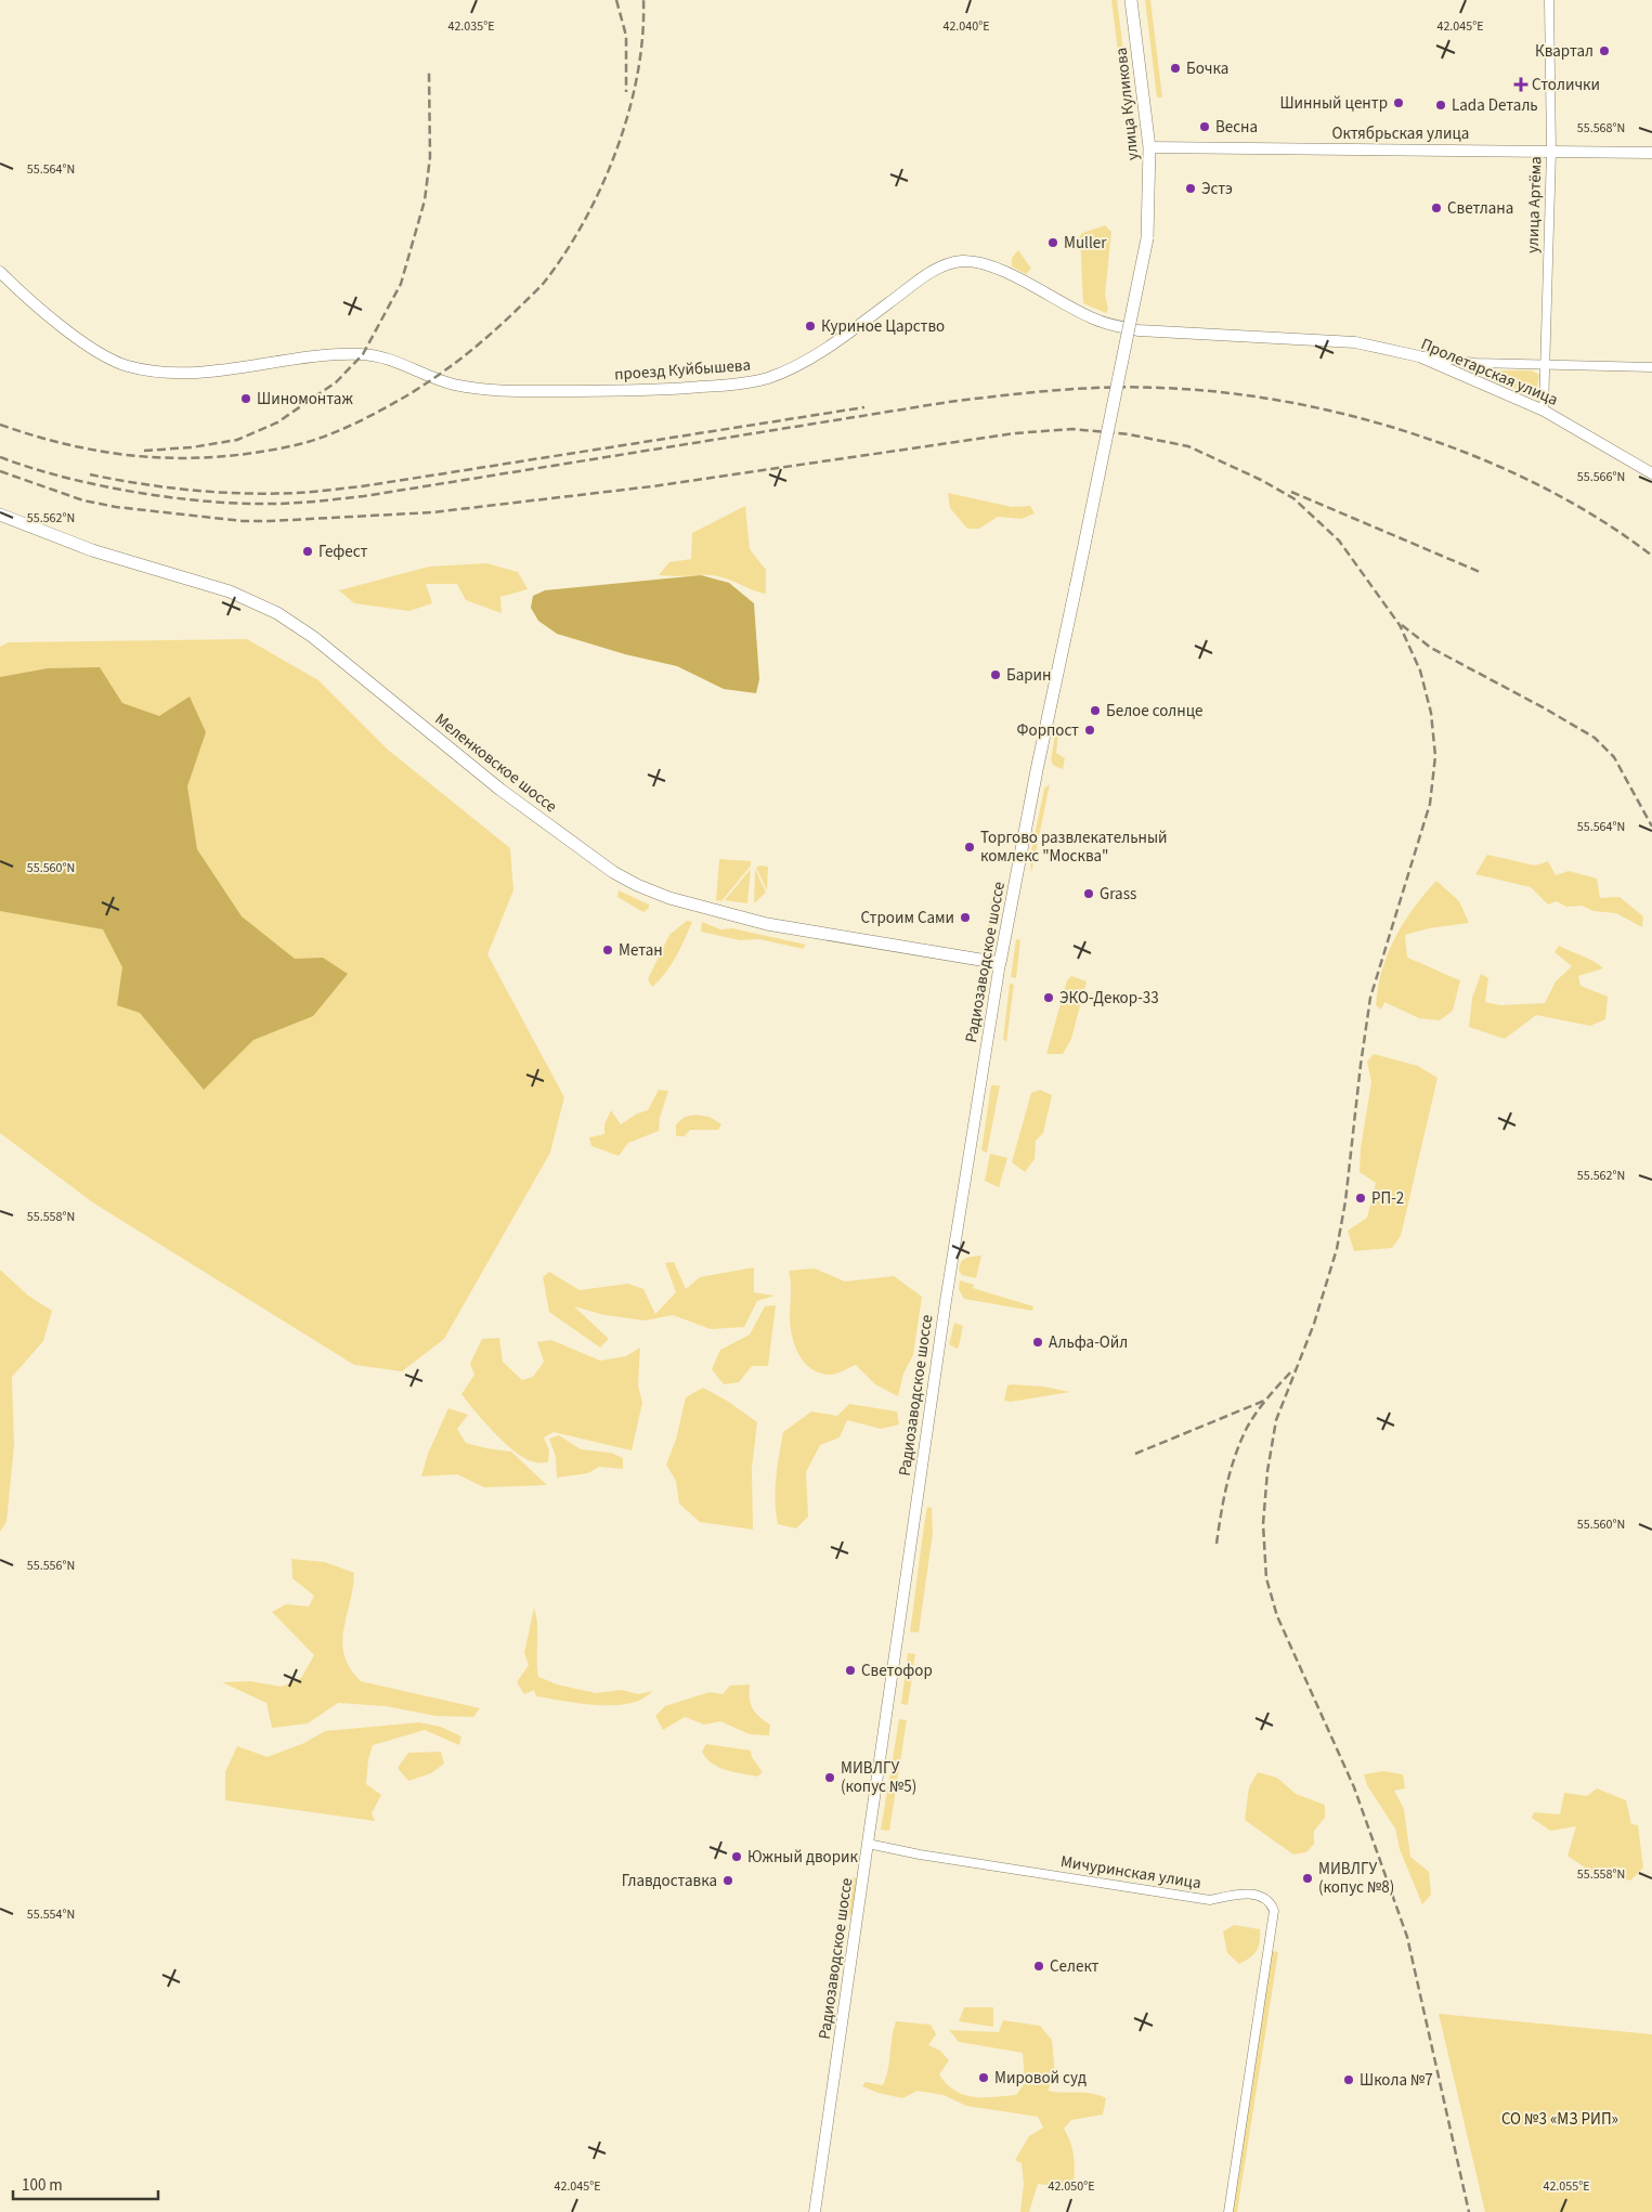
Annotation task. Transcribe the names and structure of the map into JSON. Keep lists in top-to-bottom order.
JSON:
{
  "streets": {
    "main road": ["улица Куликова", "Меленковское шоссе", "Радиозаводское шоссе"],
    "street": [
      "Октябрьская улица",
      "улица Артёма",
      "проезд Куйбышева",
      "Пролетарская улица",
      "Мичуринская улица"
    ]
  },
  "crossings": [
    ["улица Куликова", "Октябрьская улица"],
    ["улица Куликова", "Радиозаводское шоссе"],
    ["Октябрьская улица", "улица Артёма"],
    ["улица Артёма", "Пролетарская улица"],
    ["проезд Куйбышева", "Пролетарская улица"],
    ["Меленковское шоссе", "Радиозаводское шоссе"],
    ["Радиозаводское шоссе", "Мичуринская улица"]
  ],
  "parks": ["СО №3 «МЗ РИП»"],
  "places": {
    "other": [
      "Квартал",
      "Бочка",
      "Шинный центр",
      "Lada Dеталь",
      "Весна",
      "Эстэ",
      "Светлана",
      "Muller",
      "Куриное Царство",
      "Шиномонтаж",
      "Гефест",
      "Барин",
      "Белое солнце",
      "Форпост",
      "Торгово развлекательный комлекс \"Москва\"",
      "Grass",
      "Строим Сами",
      "Метан",
      "ЭКО-Декор-33",
      "РП-2",
      "Альфа-Ойл",
      "Светофор",
      "МИВЛГУ (копус №5)",
      "Южный дворик",
      "МИВЛГУ (копус №8)",
      "Главдоставка",
      "Селект",
      "Мировой суд",
      "Школа №7"
    ],
    "health": ["Столички"]
  },
  "scale_bar": "100 m",
  "coordinates": [
    "42.035°E",
    "42.040°E",
    "42.045°E",
    "55.568°N",
    "55.564°N",
    "55.566°N",
    "55.562°N",
    "55.560°N",
    "55.558°N",
    "55.556°N",
    "55.554°N",
    "42.050°E",
    "42.055°E"
  ]
}
